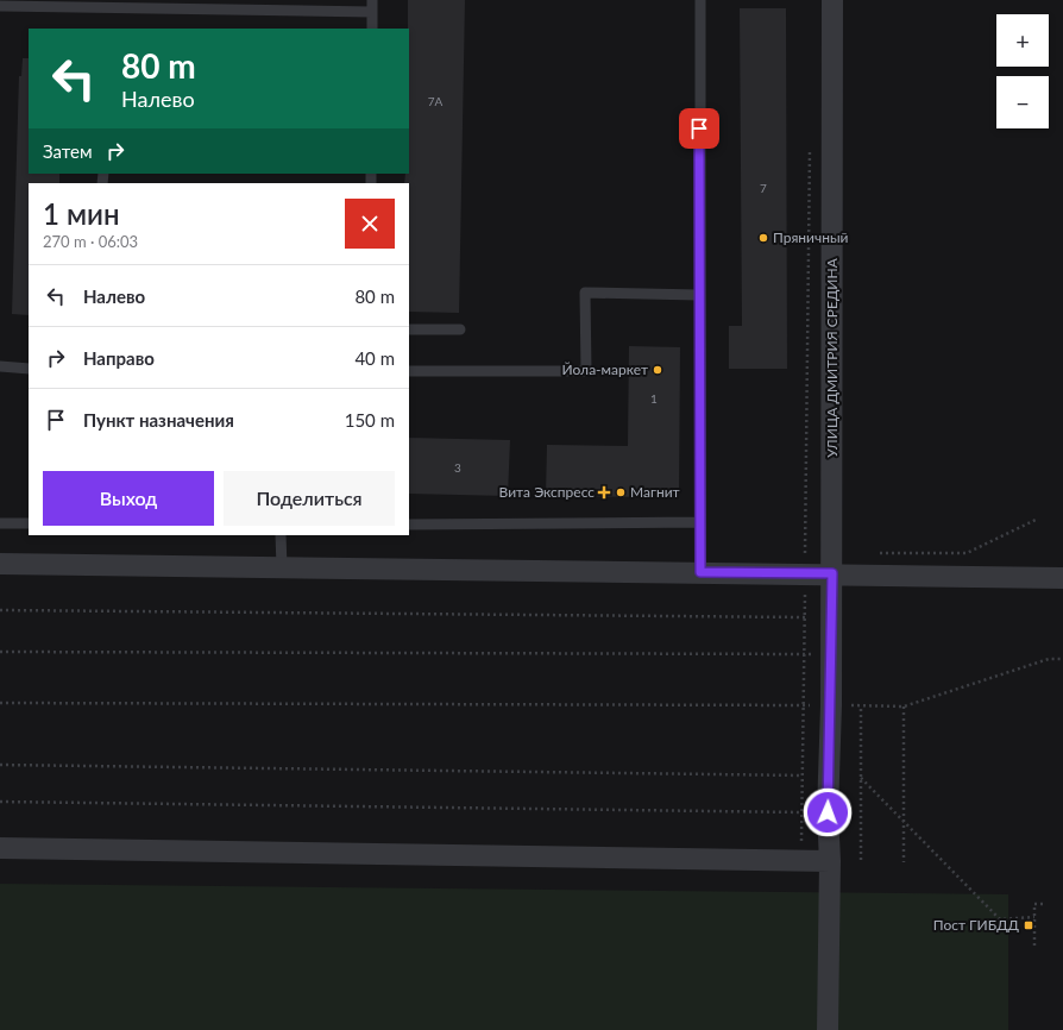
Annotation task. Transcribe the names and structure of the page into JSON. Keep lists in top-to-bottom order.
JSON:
{
  "streets": {
    "street": ["УЛИЦА ДМИТРИЯ СРЕДИНА"]
  },
  "places": {
    "other": ["Пряничный", "Йола-маркет", "Магнит"],
    "health": ["Вита Экспресс"],
    "transit": ["Пост ГИБДД"]
  },
  "house_numbers": [
    "7А",
    "7",
    "1",
    "3"
  ],
  "page": {
    "map_buttons": ["+", "−"],
    "turn": ["80 m", "Налево"],
    "then": "Затем",
    "heading": ["1 мин", "270 m · 06:03"],
    "list": [
      {
        "name": "Налево",
        "value": "80 m"
      },
      {
        "name": "Направо",
        "value": "40 m"
      },
      {
        "name": "Пункт назначения",
        "value": "150 m"
      }
    ],
    "buttons": ["Выход", "Поделиться"]
  }
}
